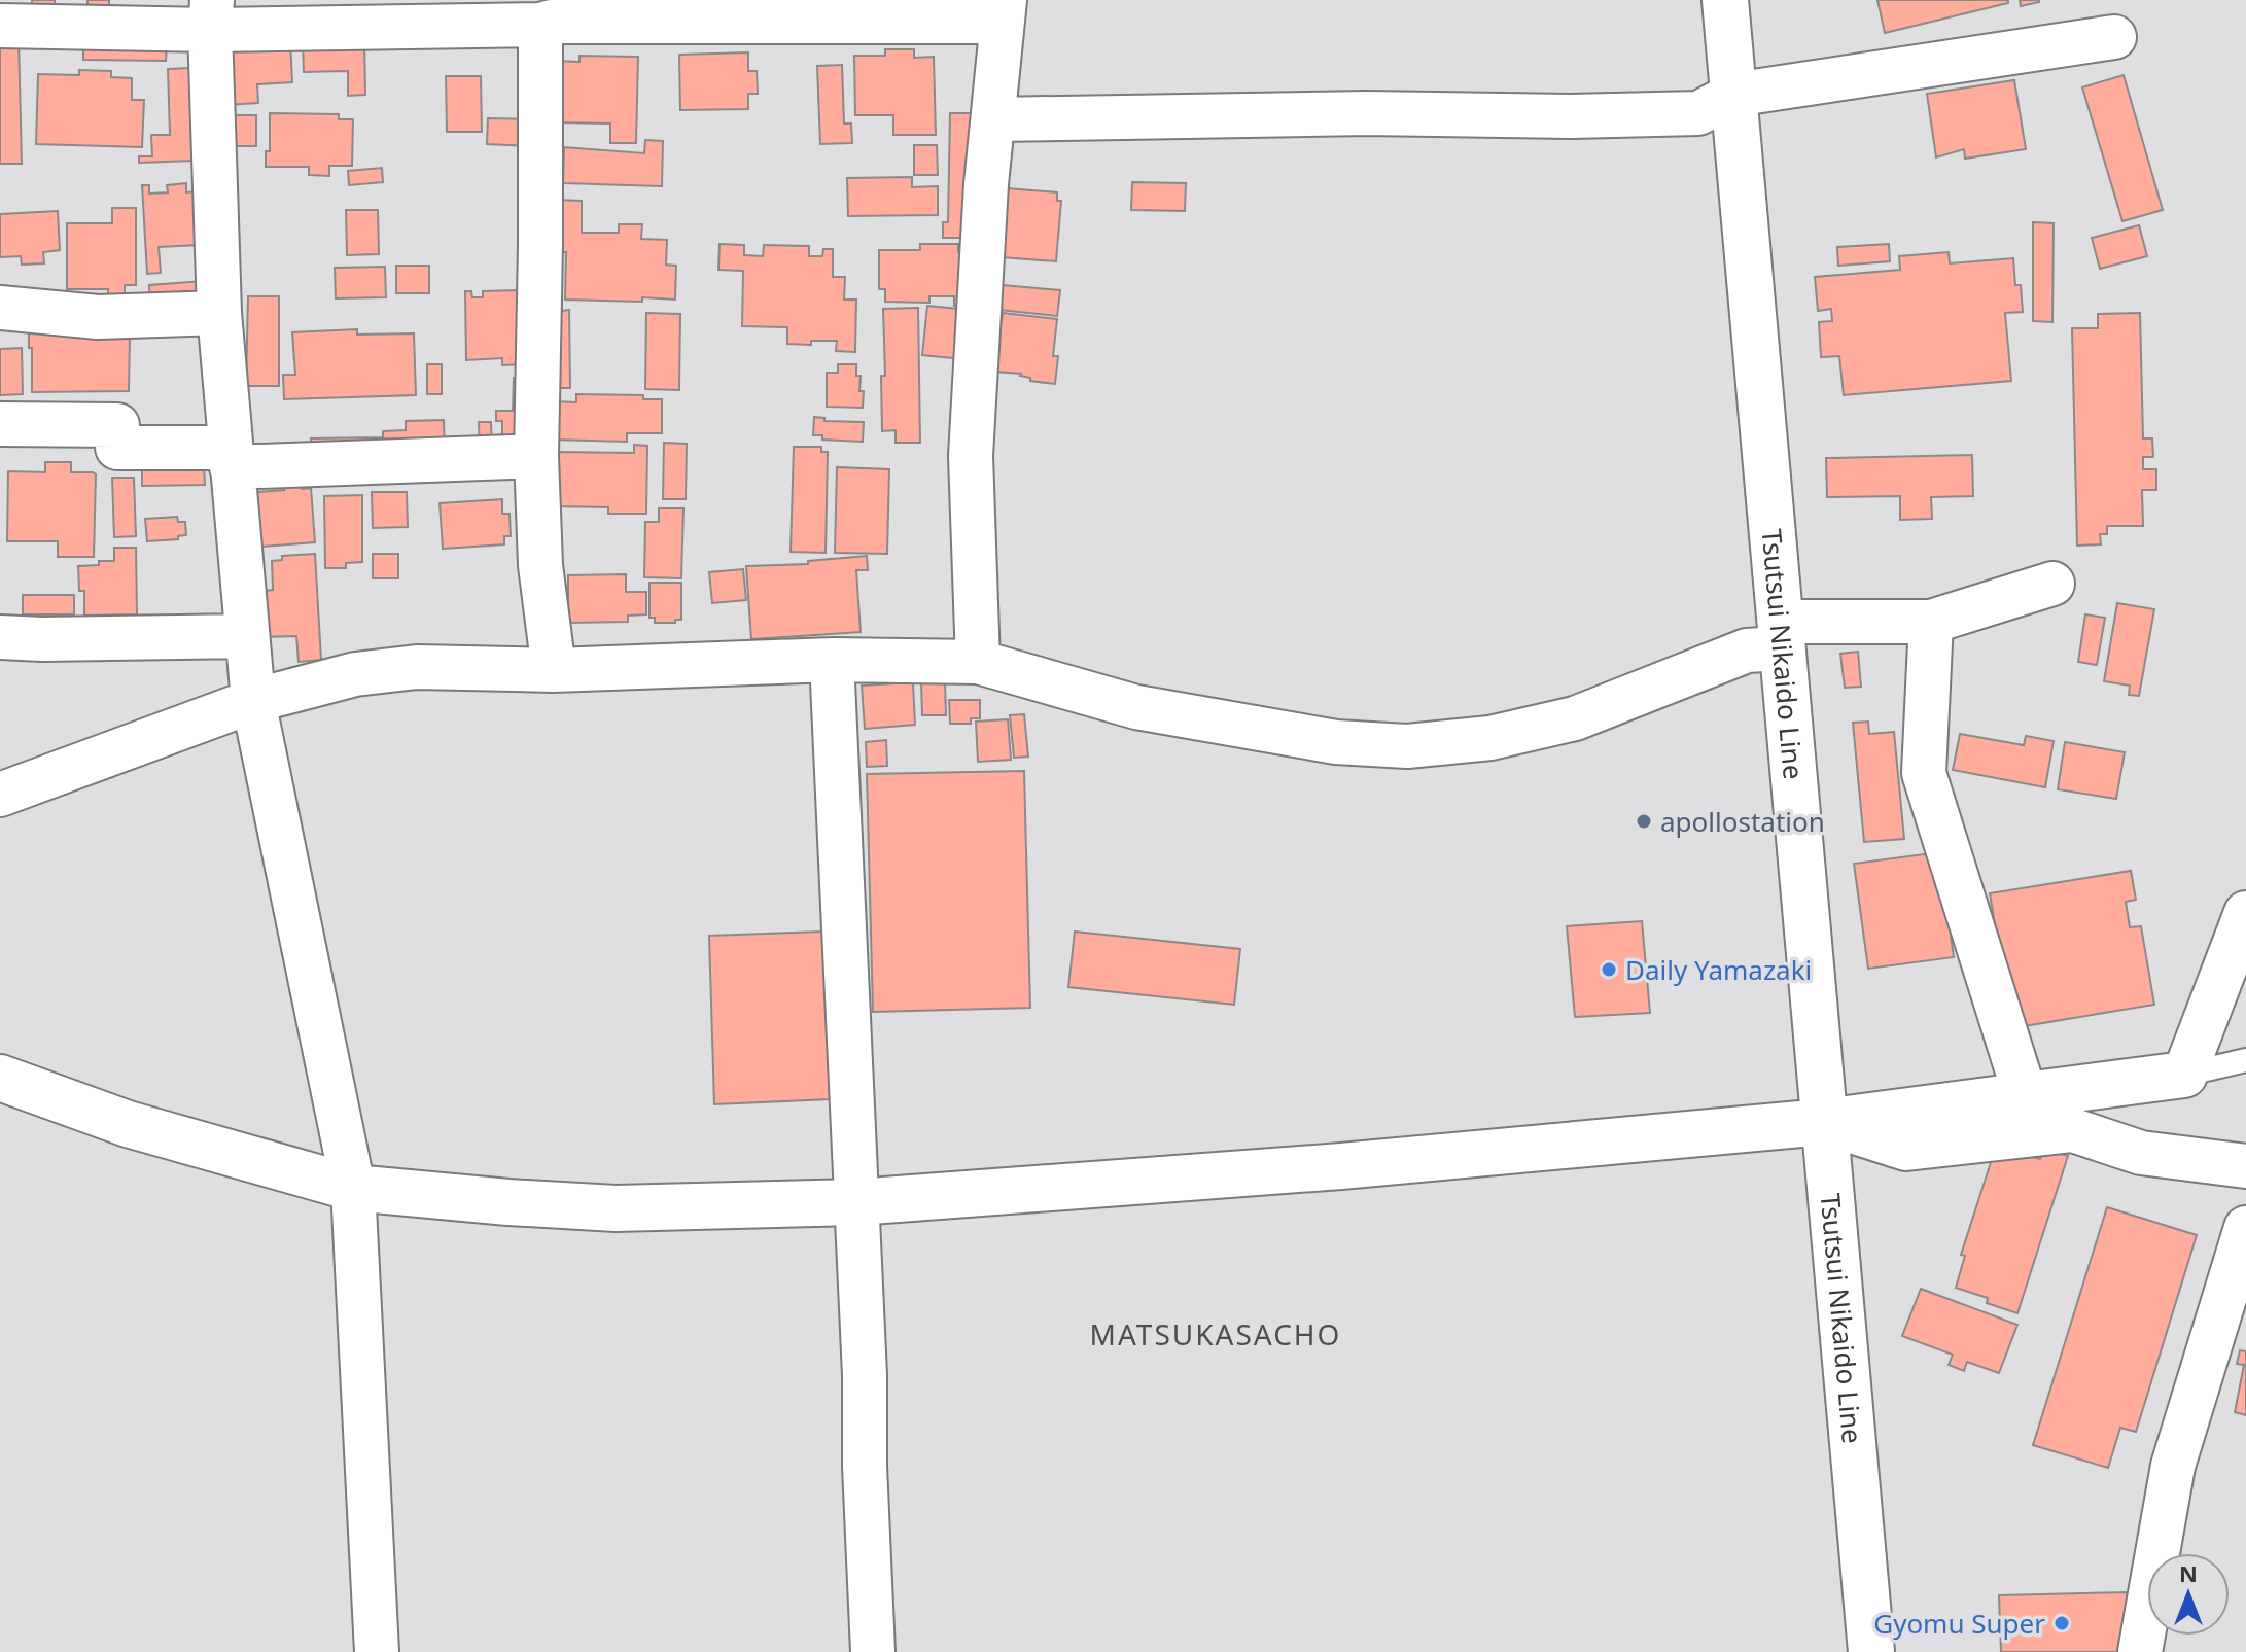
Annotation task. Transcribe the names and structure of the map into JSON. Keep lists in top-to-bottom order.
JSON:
{
  "streets": {
    "street": ["Tsutsui Nikaido Line"]
  },
  "districts": ["MATSUKASACHO"],
  "places": ["apollostation", "Daily Yamazaki", "Gyomu Super"],
  "north": "top"
}
